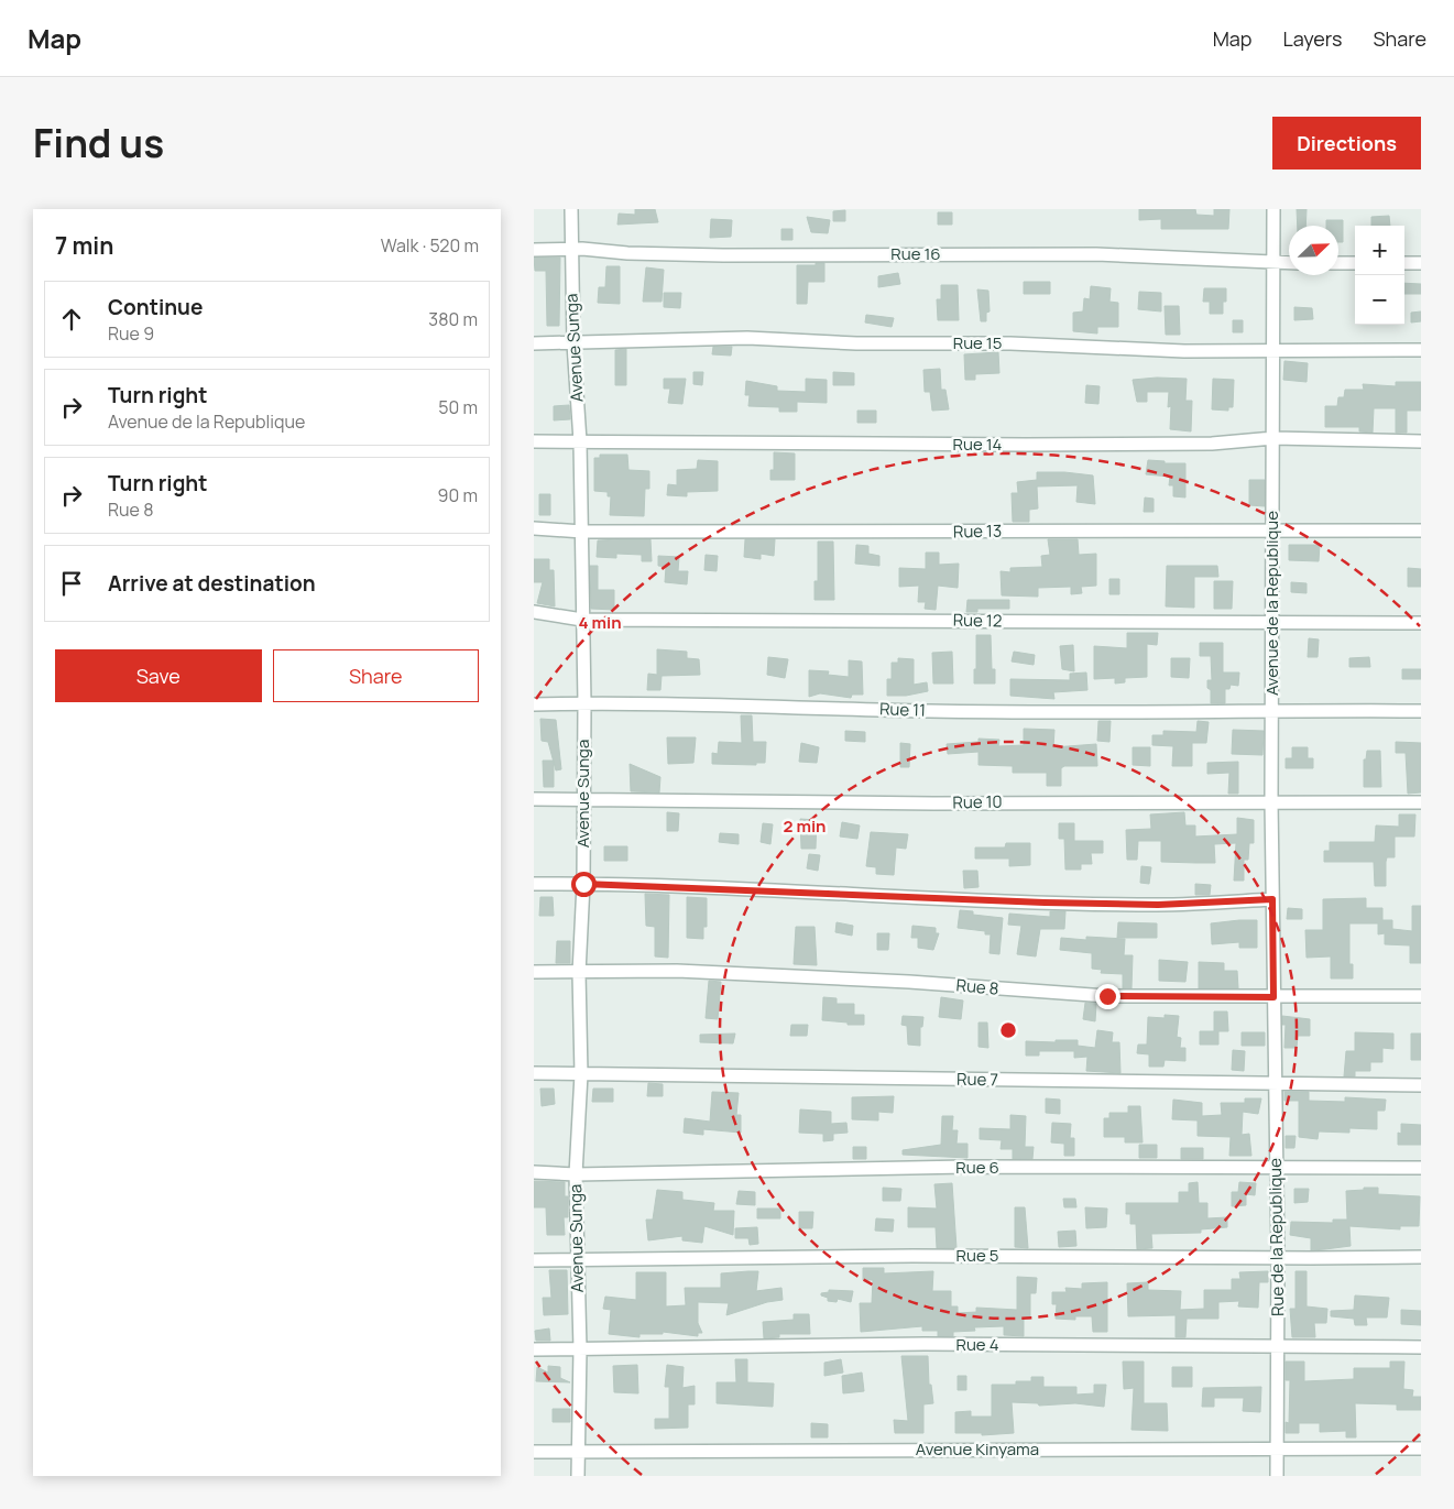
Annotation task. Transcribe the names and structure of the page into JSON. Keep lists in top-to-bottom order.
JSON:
{
  "streets": {
    "street": [
      "Rue 16",
      "Rue 15",
      "Avenue Sunga",
      "Rue 14",
      "Rue 13",
      "Avenue de la Republique",
      "Rue 12",
      "Rue 11",
      "Rue 10",
      "Rue 8",
      "Rue 7",
      "Rue 6",
      "Rue de la Republique",
      "Rue 5",
      "Rue 4",
      "Avenue Kinyama"
    ]
  },
  "crossings": [
    ["Rue 16", "Avenue Sunga"],
    ["Rue 16", "Avenue de la Republique"],
    ["Rue 15", "Avenue Sunga"],
    ["Rue 15", "Avenue de la Republique"],
    ["Avenue Sunga", "Rue 14"],
    ["Avenue Sunga", "Rue 13"],
    ["Avenue Sunga", "Rue 12"],
    ["Avenue Sunga", "Rue 11"],
    ["Avenue Sunga", "Rue 10"],
    ["Avenue Sunga", "Rue 8"],
    ["Avenue Sunga", "Rue 7"],
    ["Avenue Sunga", "Rue 6"],
    ["Avenue Sunga", "Rue 5"],
    ["Avenue Sunga", "Rue 4"],
    ["Avenue Sunga", "Avenue Kinyama"],
    ["Rue 14", "Avenue de la Republique"],
    ["Rue 13", "Avenue de la Republique"],
    ["Avenue de la Republique", "Rue 12"],
    ["Avenue de la Republique", "Rue 11"],
    ["Avenue de la Republique", "Rue 10"],
    ["Avenue de la Republique", "Rue 8"],
    ["Avenue de la Republique", "Rue de la Republique"],
    ["Rue 8", "Rue de la Republique"],
    ["Rue 7", "Rue de la Republique"],
    ["Rue 6", "Rue de la Republique"],
    ["Rue de la Republique", "Rue 5"],
    ["Rue de la Republique", "Rue 4"],
    ["Rue de la Republique", "Avenue Kinyama"]
  ],
  "north": "top right",
  "page": {
    "header": "Map",
    "nav": ["Map", "Layers", "Share"],
    "title": "Find us",
    "buttons": [
      "Directions",
      ["Save", "Share"]
    ],
    "heading": ["7 min", "Walk · 520 m"],
    "map_buttons": ["+", "−"],
    "list": [
      ["Continue", "Rue 9", "380 m"],
      ["Turn right", "Avenue de la Republique", "50 m"],
      ["Turn right", "Rue 8", "90 m"],
      "Arrive at destination"
    ]
  },
  "rings": ["4 min", "2 min"]
}
